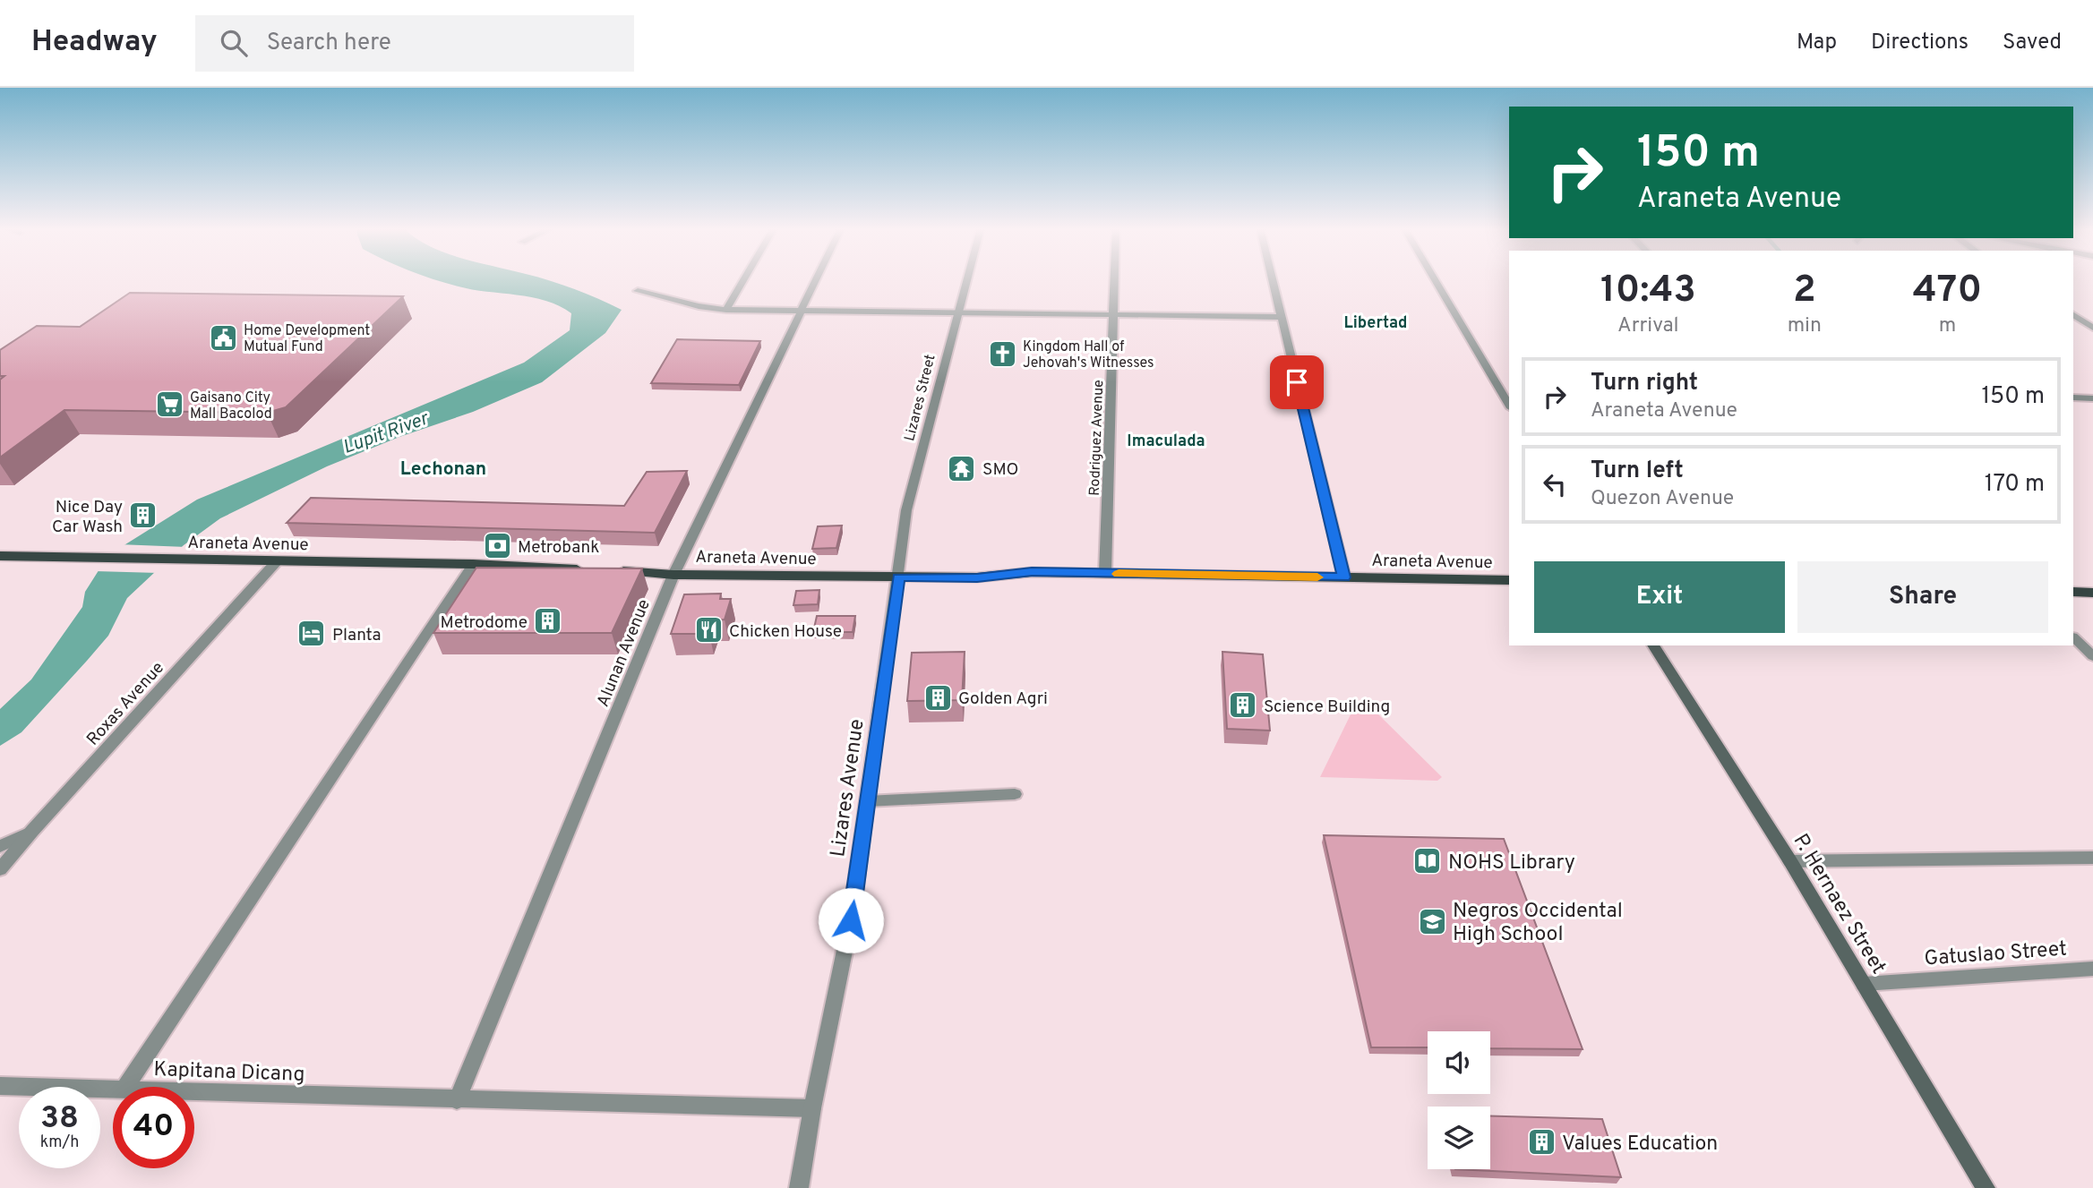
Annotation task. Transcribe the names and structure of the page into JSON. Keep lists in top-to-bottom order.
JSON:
{
  "streets": {
    "main road": ["Araneta Avenue", "P. Hernaez Street"],
    "street": [
      "Lizares Street",
      "Rodriguez Avenue",
      "Alunan Avenue",
      "Roxas Avenue",
      "Lizares Avenue",
      "Gatuslao Street",
      "Kapitana Dicang"
    ]
  },
  "crossings": [
    ["Lizares Street", "Araneta Avenue"],
    ["Lizares Street", "Lizares Avenue"],
    ["Rodriguez Avenue", "Araneta Avenue"],
    ["Araneta Avenue", "Alunan Avenue"],
    ["Araneta Avenue", "Roxas Avenue"],
    ["Araneta Avenue", "Lizares Avenue"],
    ["Alunan Avenue", "Kapitana Dicang"],
    ["Lizares Avenue", "Kapitana Dicang"],
    ["P. Hernaez Street", "Gatuslao Street"]
  ],
  "districts": ["Libertad", "Imaculada", "Lechonan"],
  "water": ["Lupit River"],
  "places": {
    "public building": ["Home Development Mutual Fund"],
    "church": ["Kingdom Hall of Jehovah's Witnesses"],
    "supermarket": ["Gaisano City Mall Bacolod"],
    "temple": ["SMO"],
    "building": [
      "Nice Day Car Wash",
      "Metrodome",
      "Golden Agri",
      "Science Building",
      "Values Education"
    ],
    "bank": ["Metrobank"],
    "restaurant": ["Chicken House"],
    "hotel": ["Planta"],
    "library": ["NOHS Library"],
    "school or university": ["Negros Occidental High School"]
  },
  "page": {
    "header": "Headway",
    "search": "Search here",
    "nav": ["Map", "Directions", "Saved"],
    "turn": ["150 m", "Araneta Avenue"],
    "eta": [
      "10:43",
      "Arrival",
      "2",
      "min",
      "470",
      "m"
    ],
    "list": [
      {
        "name": "Turn right",
        "note": "Araneta Avenue",
        "value": "150 m"
      },
      {
        "name": "Turn left",
        "note": "Quezon Avenue",
        "value": "170 m"
      }
    ],
    "buttons": ["Exit", "Share"],
    "speed": "38 km/h",
    "limit": "40"
  }
}
